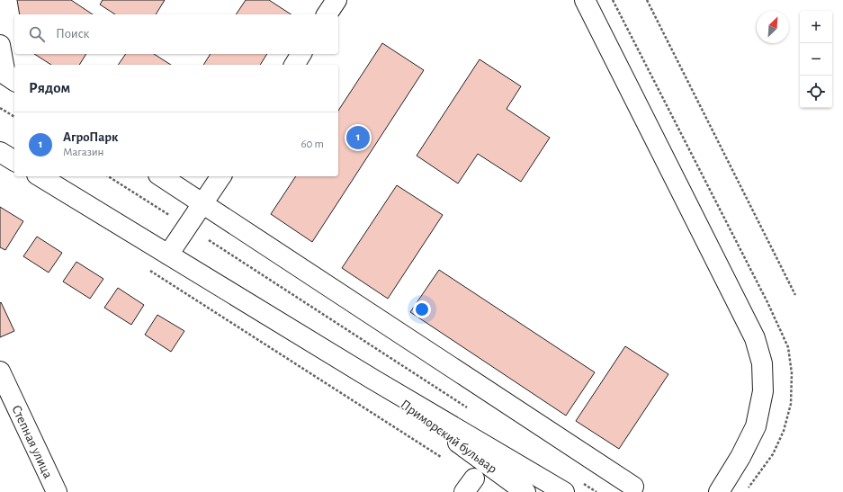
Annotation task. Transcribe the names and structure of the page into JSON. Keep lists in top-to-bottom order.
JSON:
{
  "streets": {
    "main road": ["Приморский бульвар", "Степная улица"]
  },
  "north": "top right",
  "page": {
    "map_buttons": ["+", "−"],
    "search": "Поиск",
    "heading": "Рядом",
    "list": [
      {
        "mark": "1",
        "name": "АгроПарк",
        "note": "Магазин",
        "value": "60 m"
      }
    ],
    "pins": "1"
  }
}
